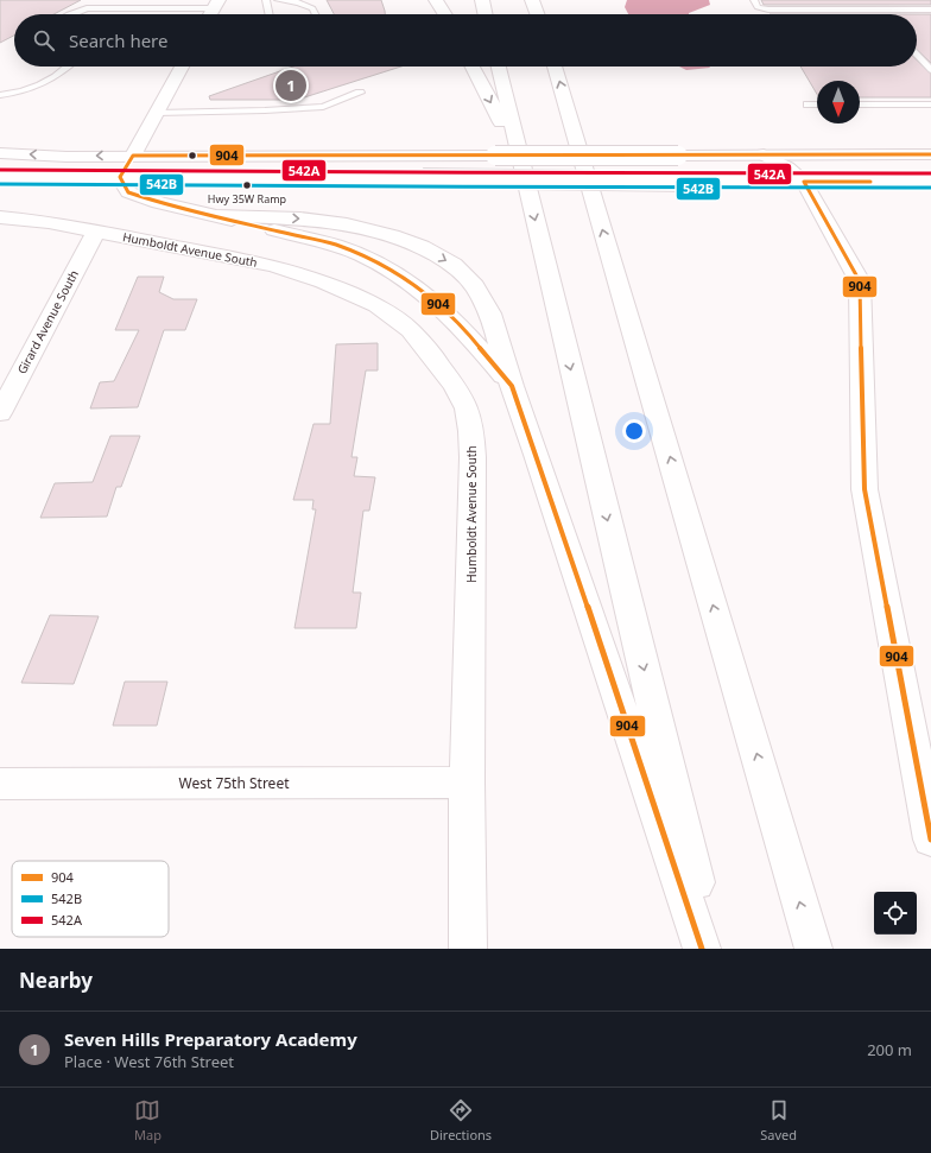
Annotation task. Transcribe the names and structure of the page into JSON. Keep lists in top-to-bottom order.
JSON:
{
  "streets": {
    "main road": ["Humboldt Avenue South", "Girard Avenue South", "West 75th Street"]
  },
  "crossings": [
    ["Humboldt Avenue South", "Girard Avenue South"],
    ["Humboldt Avenue South", "West 75th Street"]
  ],
  "places": ["Hwy 35W Ramp"],
  "lines": ["transit line 904", "transit line 542A", "transit line 542B"],
  "legend": ["904", "542B", "542A"],
  "north": "bottom",
  "page": {
    "search": "Search here",
    "pins": "1",
    "heading": "Nearby",
    "list": [
      {
        "mark": "1",
        "name": "Seven Hills Preparatory Academy",
        "note": "Place · West 76th Street",
        "value": "200 m"
      }
    ],
    "nav": ["Map", "Directions", "Saved"]
  }
}
